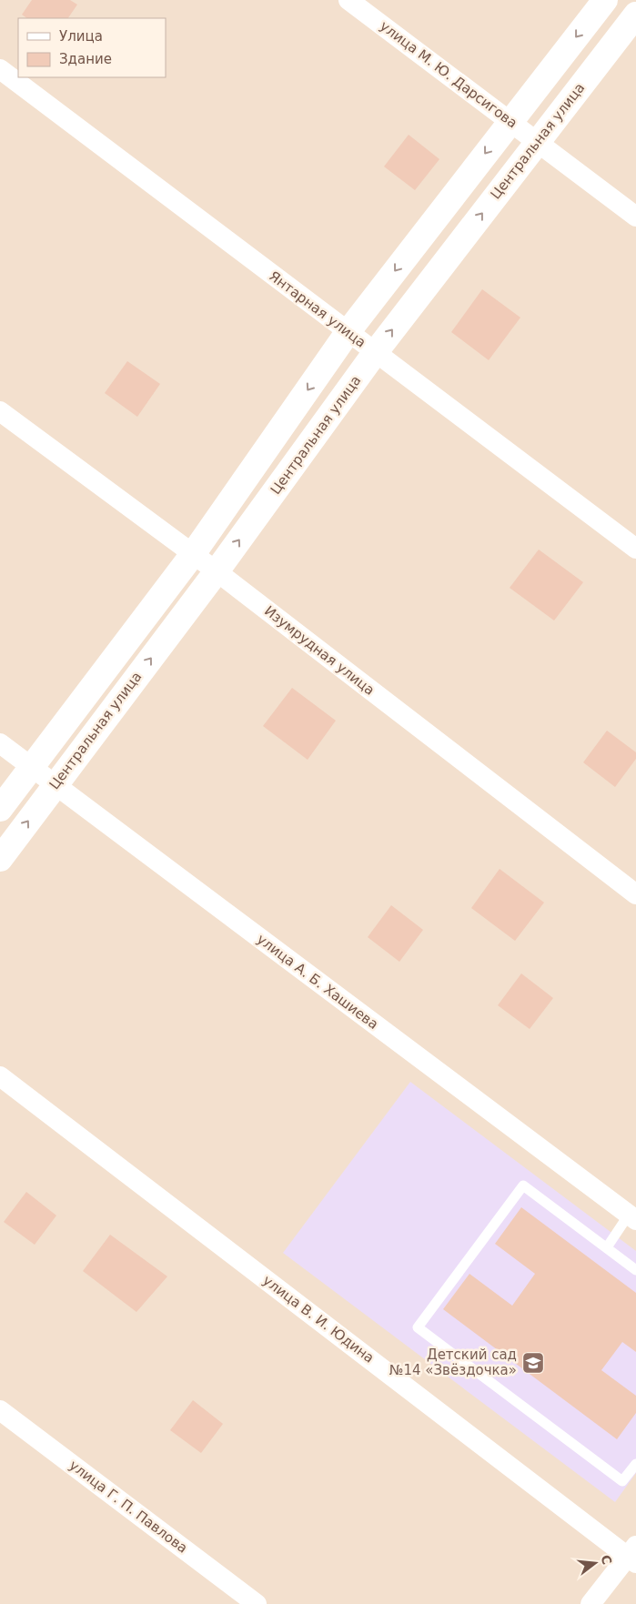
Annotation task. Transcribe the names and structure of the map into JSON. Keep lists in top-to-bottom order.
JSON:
{
  "streets": {
    "street": [
      "улица М. Ю. Дарсигова",
      "Центральная улица",
      "Янтарная улица",
      "Изумрудная улица",
      "улица А. Б. Хашиева",
      "улица В. И. Юдина",
      "улица Г. П. Павлова"
    ]
  },
  "crossings": [
    ["улица М. Ю. Дарсигова", "Центральная улица"],
    ["Центральная улица", "Янтарная улица"],
    ["Центральная улица", "Изумрудная улица"],
    ["Центральная улица", "улица А. Б. Хашиева"]
  ],
  "places": {
    "school or university": ["Детский сад №14 «Звёздочка»"]
  },
  "legend": ["Улица", "Здание"],
  "north": "right"
}
